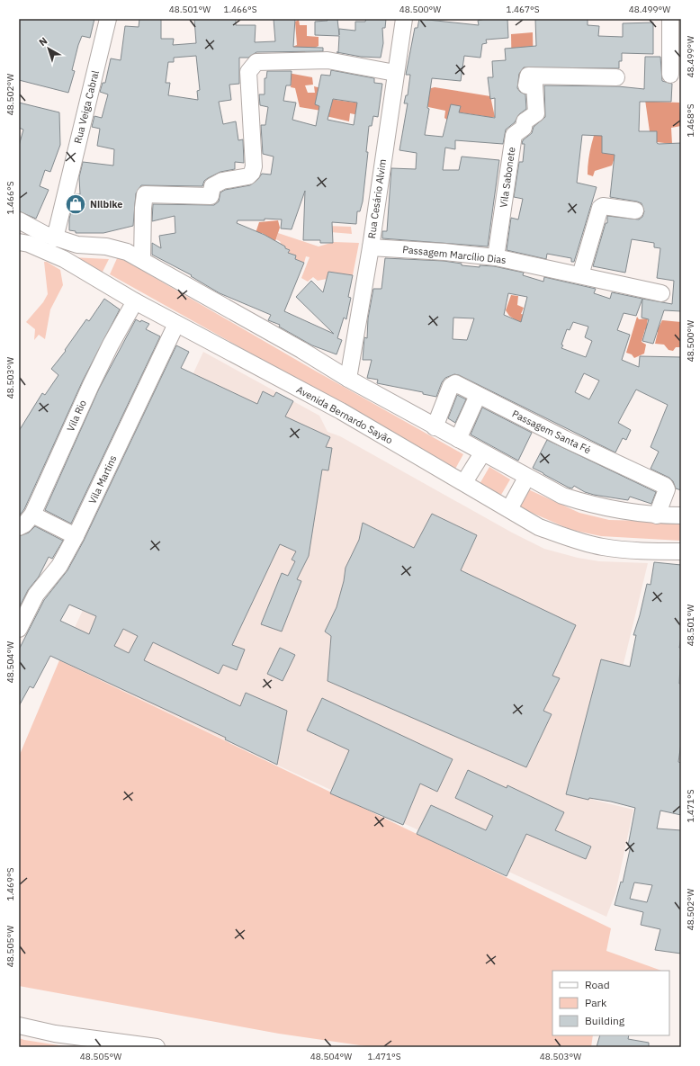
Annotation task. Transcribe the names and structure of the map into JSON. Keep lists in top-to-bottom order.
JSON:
{
  "streets": {
    "street": [
      "Rua Veiga Cabral",
      "Vila Sabonete",
      "Rua Cesário Alvim",
      "Passagem Marcílio Dias",
      "Avenida Bernardo Sayão",
      "Vila Rio",
      "Passagem Santa Fé",
      "Vila Martins"
    ]
  },
  "crossings": [
    ["Vila Sabonete", "Passagem Marcílio Dias"],
    ["Rua Cesário Alvim", "Passagem Marcílio Dias"],
    ["Avenida Bernardo Sayão", "Vila Rio"],
    ["Avenida Bernardo Sayão", "Vila Martins"]
  ],
  "places": {
    "shop": ["Nilbike"]
  },
  "legend": ["Road", "Park", "Building"],
  "north": "top left",
  "coordinates": [
    "48.501°W",
    "1.466°S",
    "48.500°W",
    "1.467°S",
    "48.499°W",
    "48.502°W",
    "1.468°S",
    "48.503°W",
    "48.504°W",
    "1.471°S",
    "1.469°S",
    "48.505°W"
  ]
}
